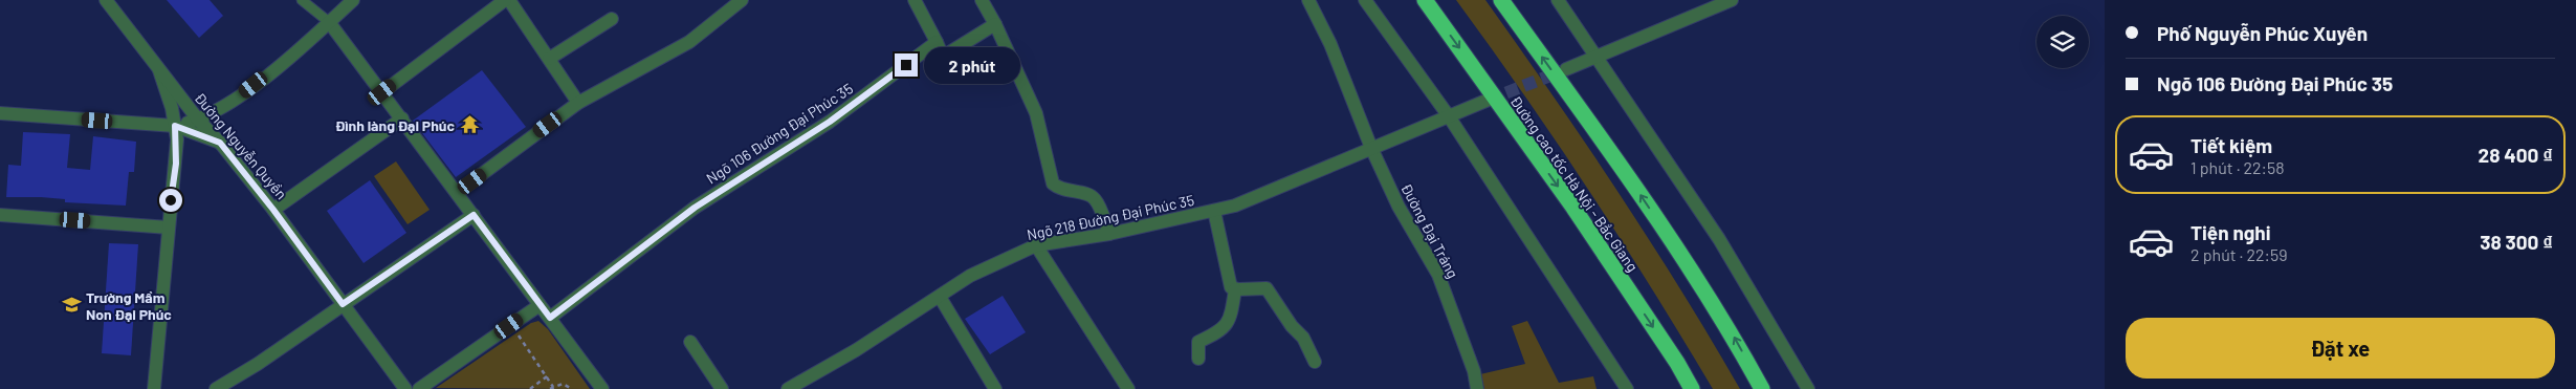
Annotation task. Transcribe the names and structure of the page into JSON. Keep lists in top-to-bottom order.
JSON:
{
  "streets": {
    "highway": ["Đường cao tốc Hà Nội - Bắc Giang"],
    "street": [
      "Ngõ 106 Đường Đại Phúc 35",
      "Đường Nguyễn Quyền",
      "Ngõ 218 Đường Đại Phúc 35",
      "Đường Đại Tráng"
    ]
  },
  "crossings": [
    ["Ngõ 218 Đường Đại Phúc 35", "Đường Đại Tráng"]
  ],
  "places": {
    "temple": ["Đình làng Đại Phúc"],
    "school or university": ["Trường Mầm Non Đại Phúc"]
  },
  "page": {
    "banner": ["Phố Nguyễn Phúc Xuyên", "Ngõ 106 Đường Đại Phúc 35"],
    "bubble": "2 phút",
    "list": [
      {
        "name": "Tiết kiệm",
        "note": "1 phút · 22:58",
        "value": "28 400 ₫"
      },
      {
        "name": "Tiện nghi",
        "note": "2 phút · 22:59",
        "value": "38 300 ₫"
      }
    ],
    "buttons": "Đặt xe"
  }
}
